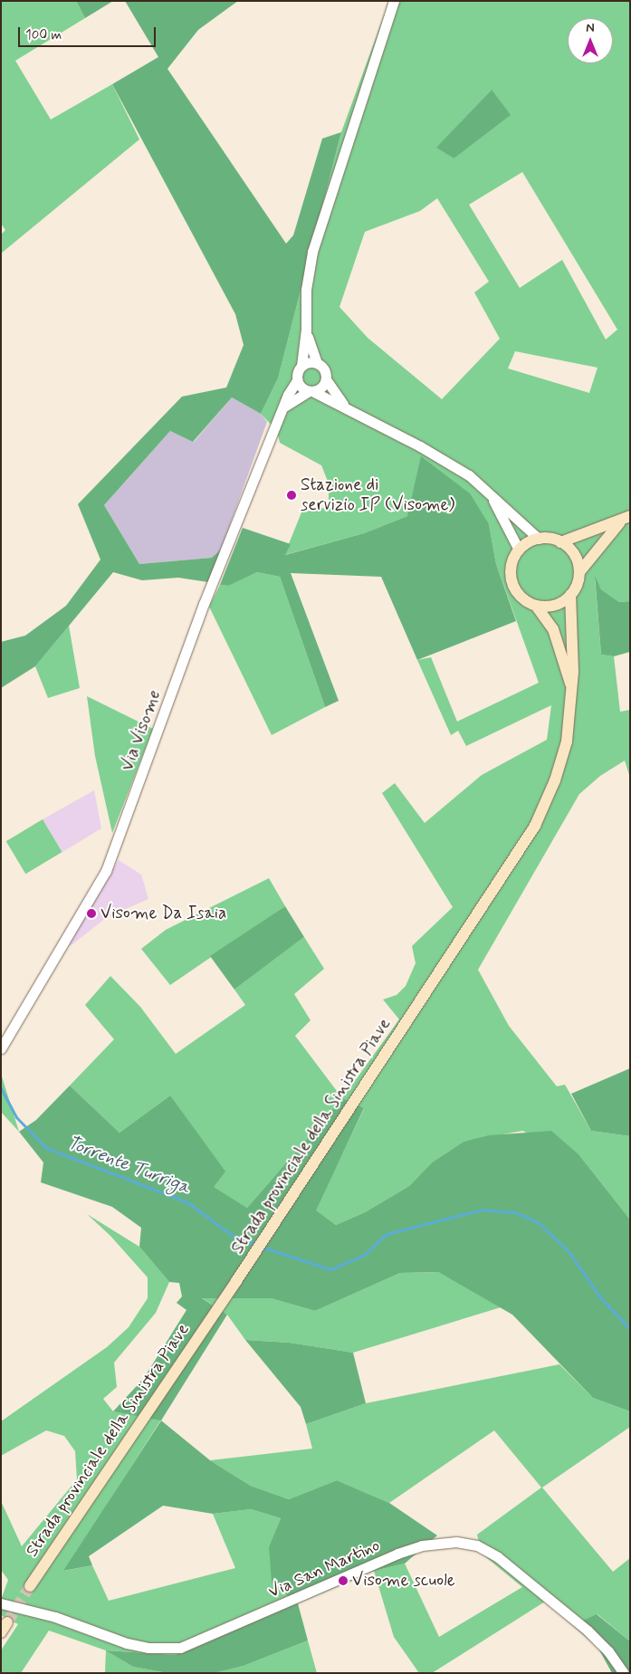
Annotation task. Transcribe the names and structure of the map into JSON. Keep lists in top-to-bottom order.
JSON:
{
  "streets": {
    "main road": ["Strada provinciale della Sinistra Piave"],
    "street": ["Via Visome", "Via San Martino"]
  },
  "water": ["Torrente Turriga"],
  "places": ["Stazione di servizio IP (Visome)", "Visome Da Isaia", "Visome scuole"],
  "scale_bar": "100 m",
  "north": "top"
}
